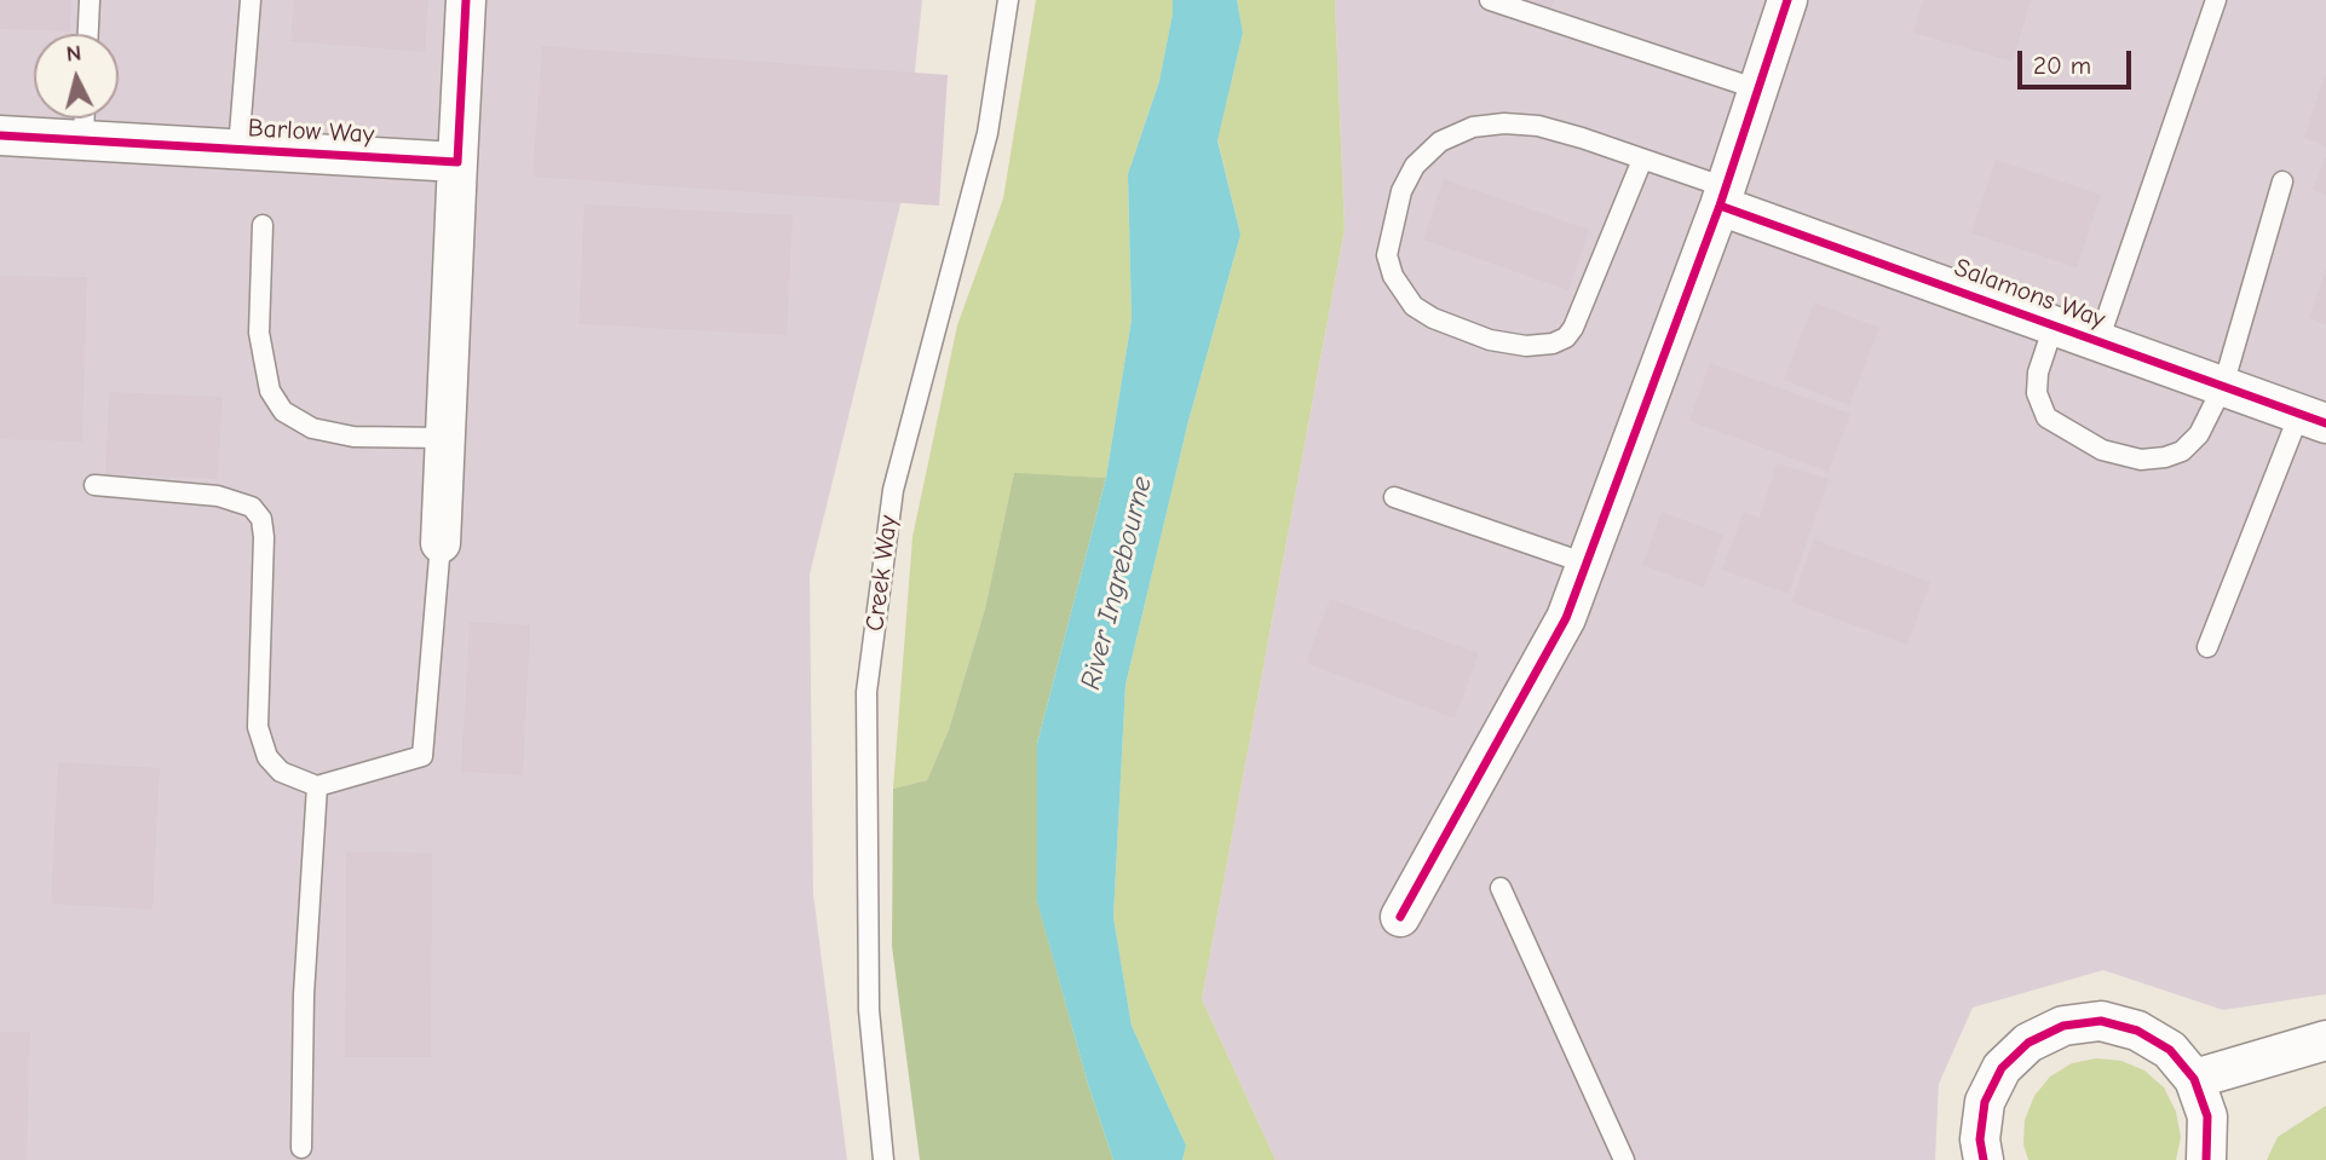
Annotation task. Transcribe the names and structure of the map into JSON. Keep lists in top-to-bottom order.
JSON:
{
  "streets": {
    "street": ["Barlow Way", "Salamons Way"],
    "lane": ["Creek Way"]
  },
  "water": ["River Ingrebourne"],
  "scale_bar": "20 m",
  "north": "top"
}
